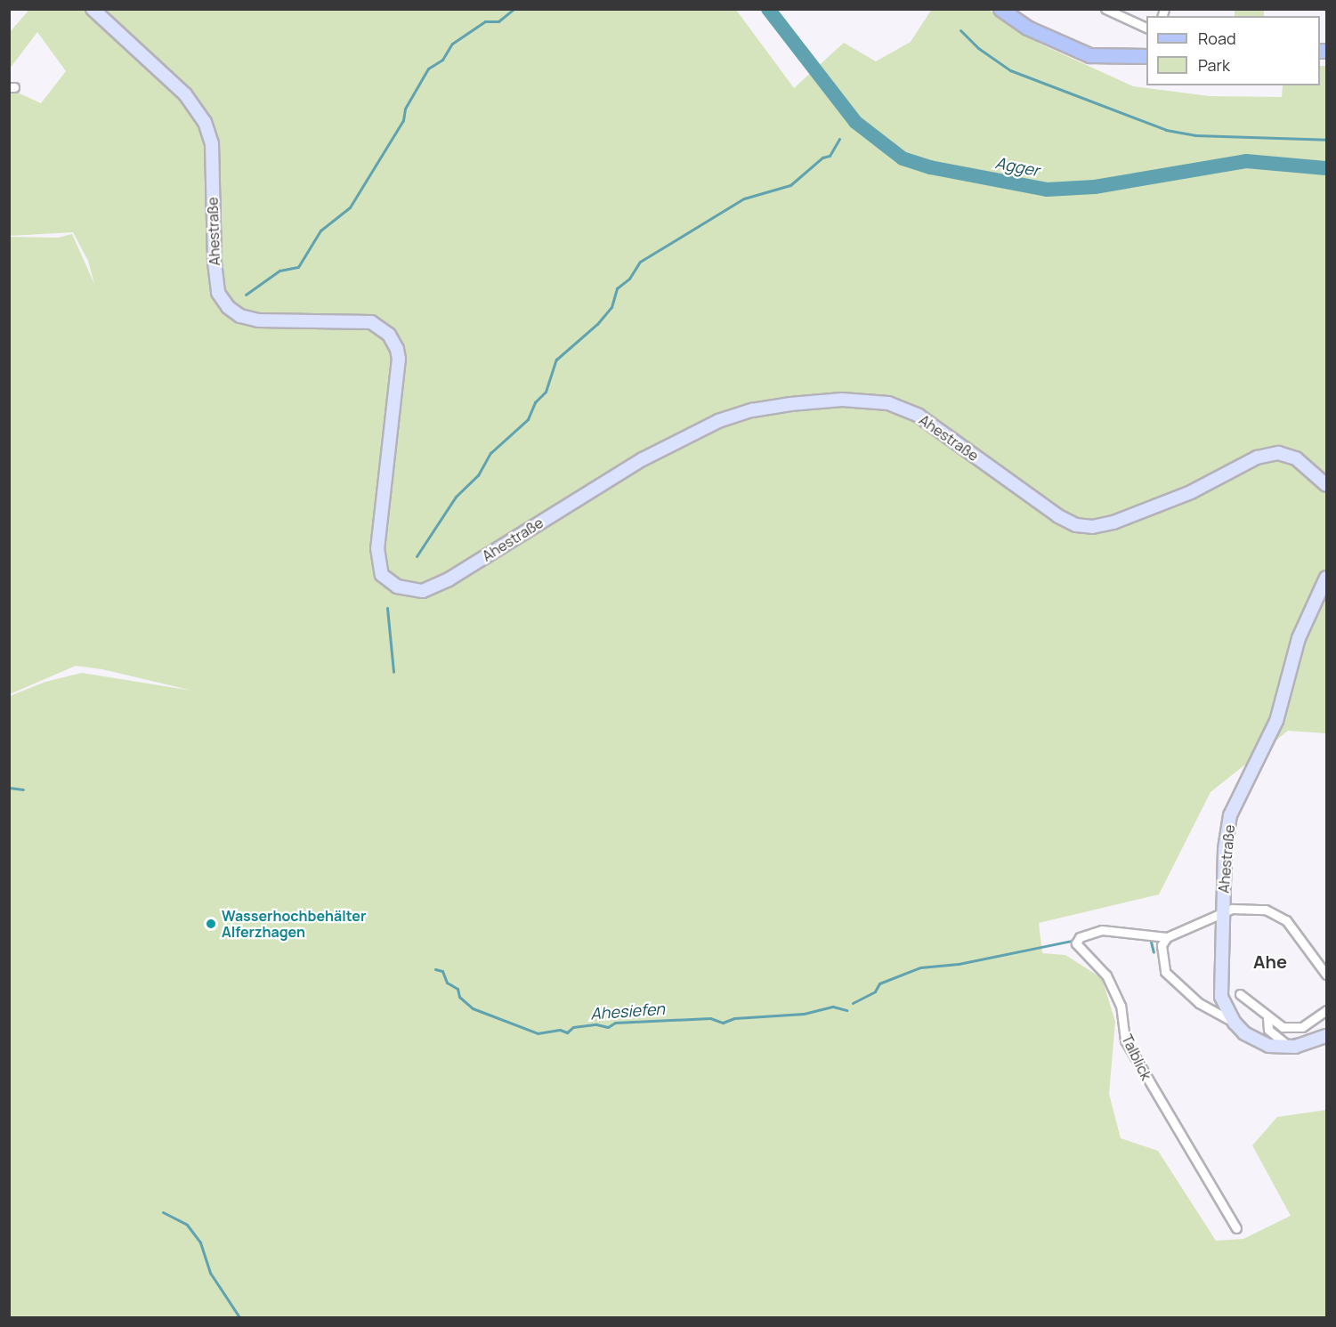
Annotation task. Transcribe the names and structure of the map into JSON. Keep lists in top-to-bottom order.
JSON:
{
  "streets": {
    "main road": ["Ahestraße"],
    "street": ["Talblick"]
  },
  "crossings": [
    ["Ahestraße", "Talblick"]
  ],
  "districts": ["Ahe"],
  "water": ["Agger", "Ahesiefen"],
  "places": ["Wasserhochbehälter Alferzhagen"],
  "legend": ["Road", "Park"]
}
